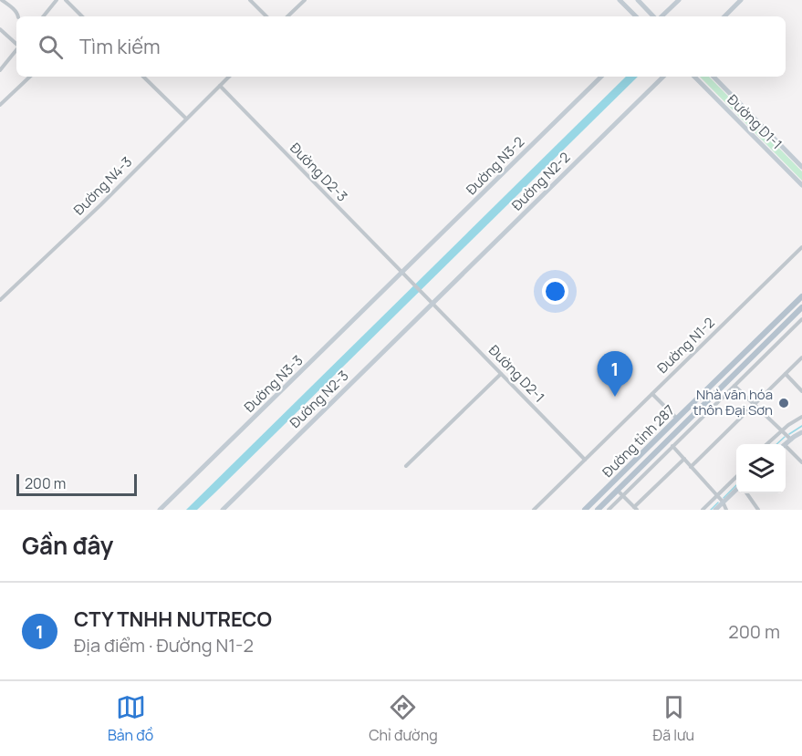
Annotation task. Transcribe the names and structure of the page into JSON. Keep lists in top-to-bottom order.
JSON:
{
  "streets": {
    "main road": ["Đường tỉnh 287"],
    "street": [
      "Đường D1-1",
      "Đường N3-2",
      "Đường D2-3",
      "Đường N2-2",
      "Đường N4-3",
      "Đường N1-2",
      "Đường D2-1",
      "Đường N3-3",
      "Đường N2-3"
    ]
  },
  "crossings": [
    ["Đường N3-2", "Đường D2-3"],
    ["Đường N3-2", "Đường N3-3"],
    ["Đường D2-3", "Đường N2-2"],
    ["Đường D2-3", "Đường N4-3"],
    ["Đường D2-3", "Đường D2-1"],
    ["Đường D2-3", "Đường N3-3"],
    ["Đường D2-3", "Đường N2-3"],
    ["Đường N2-2", "Đường D2-1"],
    ["Đường N2-2", "Đường N2-3"],
    ["Đường N1-2", "Đường D2-1"],
    ["Đường D2-1", "Đường N2-3"]
  ],
  "places": ["Nhà văn hóa thôn Đại Sơn"],
  "scale_bar": "200 m",
  "page": {
    "search": "Tìm kiếm",
    "pins": "1",
    "scale": "200 m",
    "heading": "Gần đây",
    "list": [
      {
        "mark": "1",
        "name": "CTY TNHH NUTRECO",
        "note": "Địa điểm · Đường N1-2",
        "value": "200 m"
      }
    ],
    "nav": ["Bản đồ", "Chỉ đường", "Đã lưu"]
  }
}
